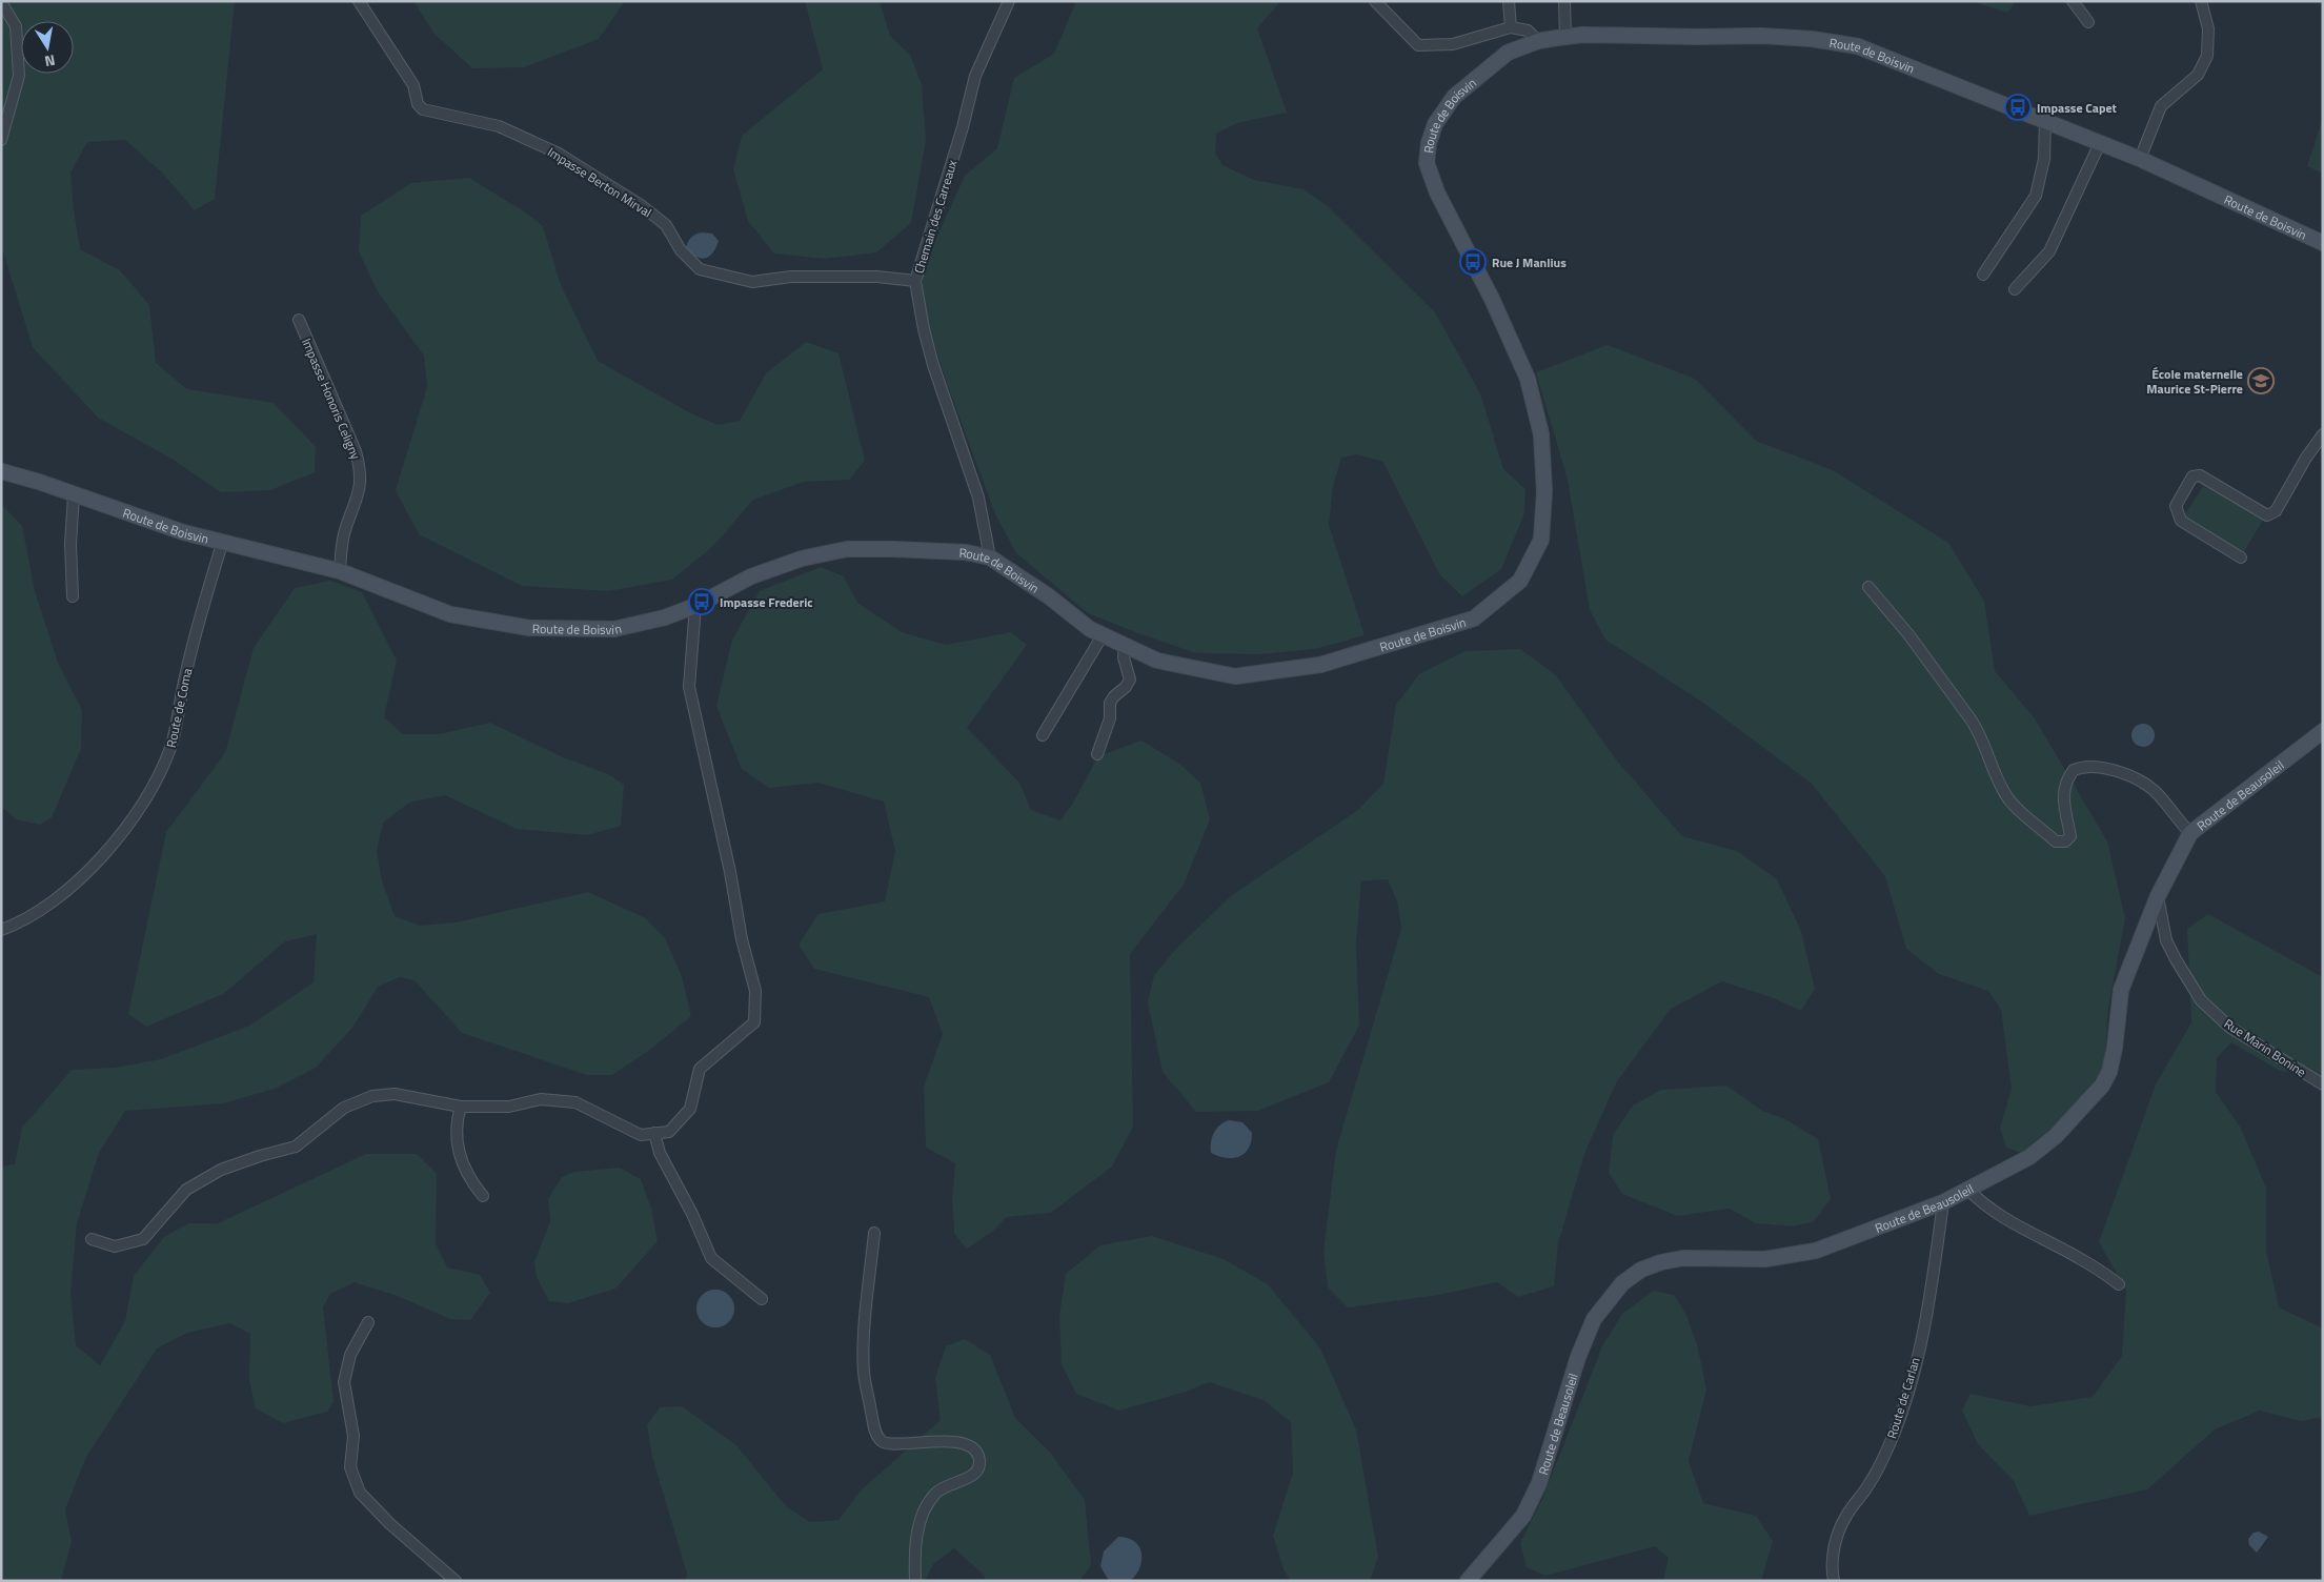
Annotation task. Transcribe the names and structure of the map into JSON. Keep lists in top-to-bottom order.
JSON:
{
  "streets": {
    "main road": ["Route de Boisvin", "Route de Beausoleil"],
    "street": [
      "Impasse Berton Mirval",
      "Chemain des Carreaux",
      "Impasse Honoris Celigny",
      "Route de Coma",
      "Rue Marin Bonine",
      "Route de Carlan"
    ]
  },
  "crossings": [
    ["Route de Boisvin", "Chemain des Carreaux"],
    ["Route de Boisvin", "Impasse Honoris Celigny"],
    ["Route de Boisvin", "Route de Coma"],
    ["Impasse Berton Mirval", "Chemain des Carreaux"],
    ["Route de Beausoleil", "Rue Marin Bonine"],
    ["Route de Beausoleil", "Route de Carlan"]
  ],
  "places": {
    "bus stop": ["Impasse Capet", "Rue J Manlius", "Impasse Frederic"],
    "school or university": ["École maternelle Maurice St-Pierre"]
  },
  "north": "bottom"
}
